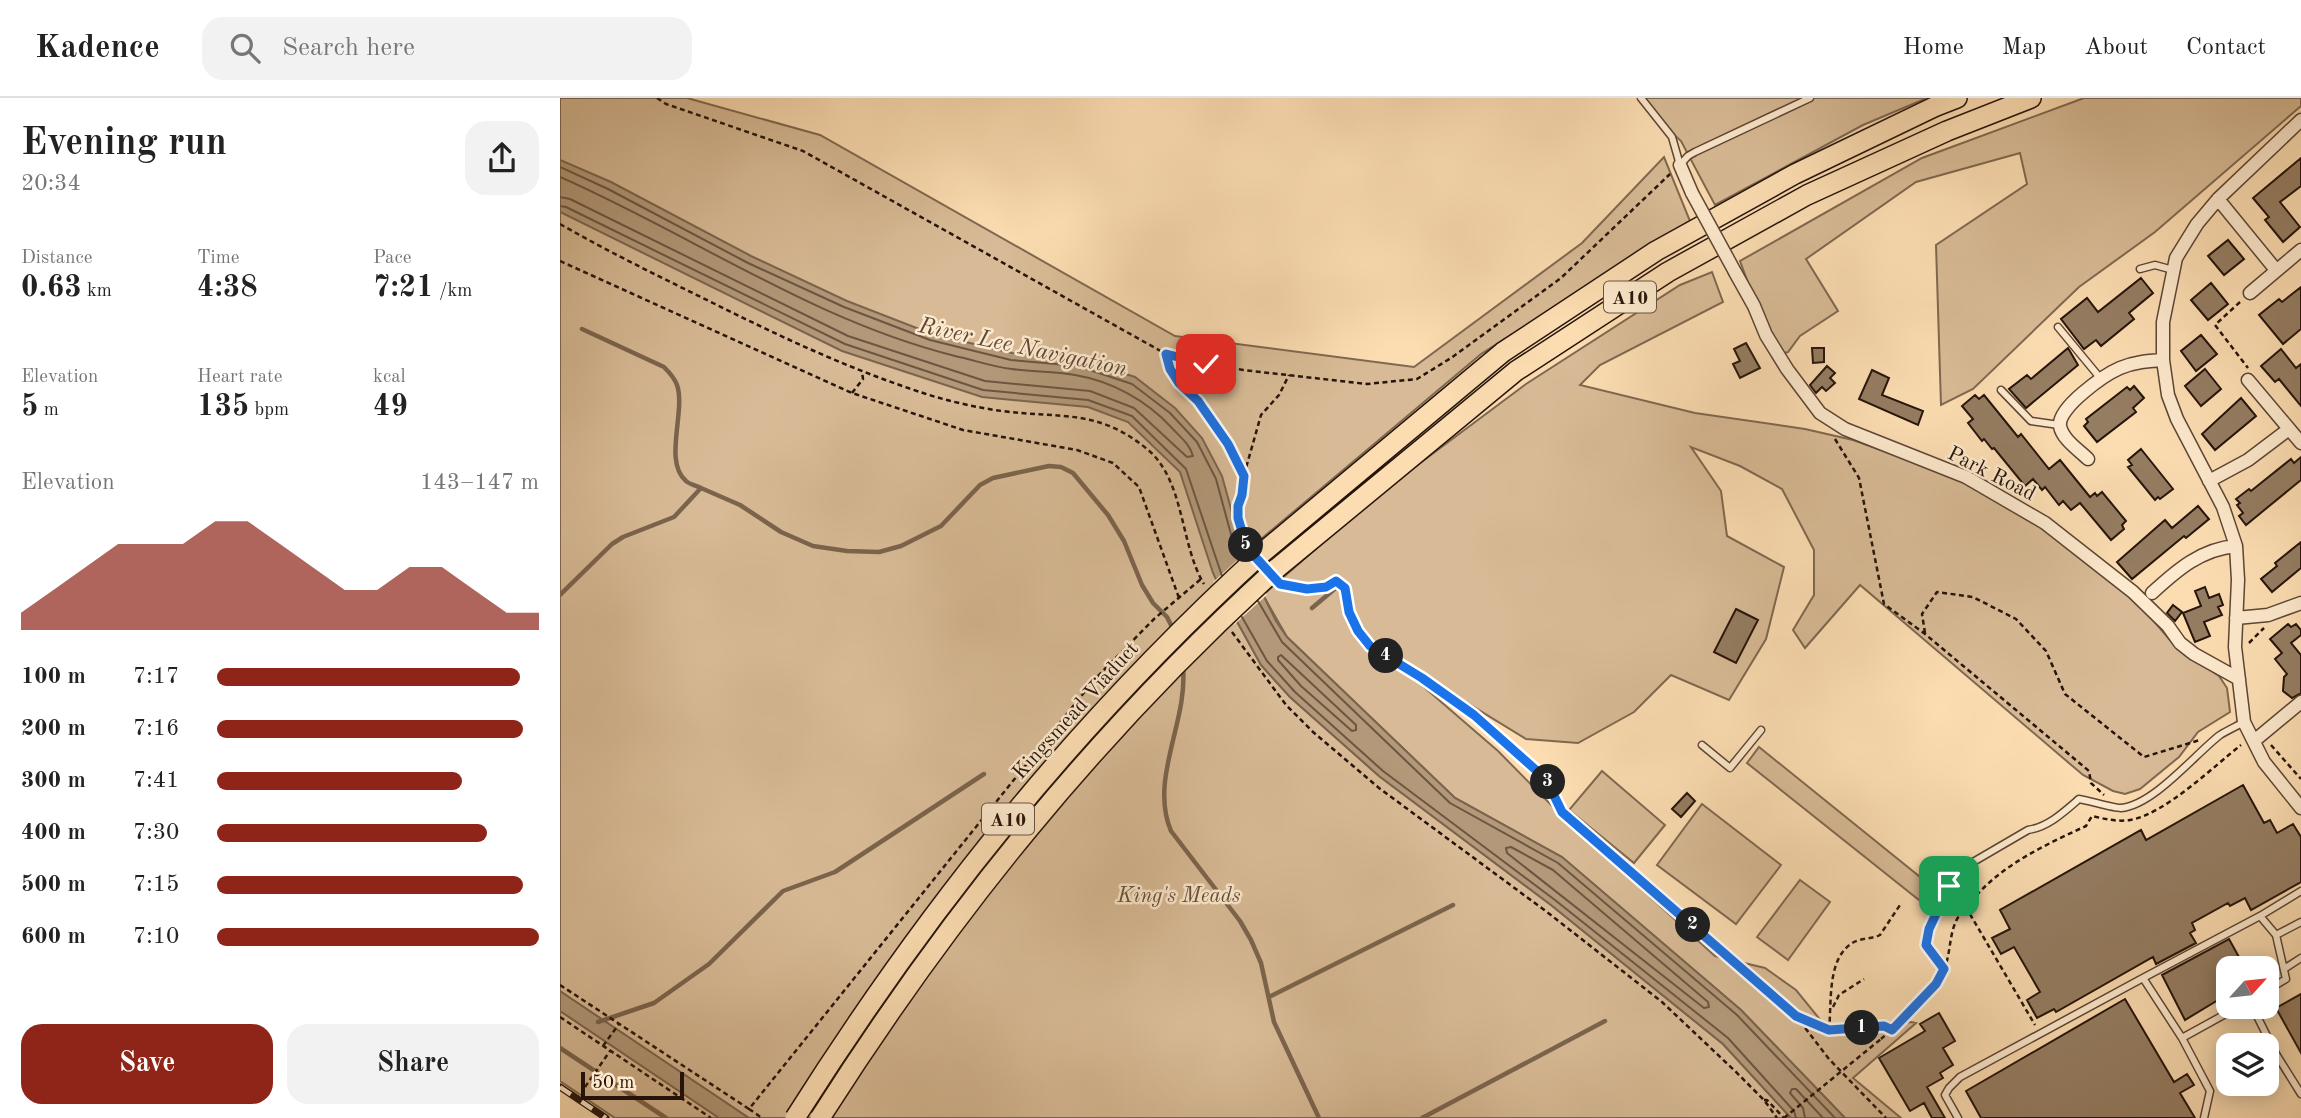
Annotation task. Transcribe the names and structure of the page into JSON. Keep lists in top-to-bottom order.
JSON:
{
  "streets": {
    "highway": ["A10", "Kingsmead Viaduct"],
    "street": ["Park Road"]
  },
  "crossings": [
    ["A10", "Kingsmead Viaduct"]
  ],
  "water": ["River Lee Navigation"],
  "parks": ["King's Meads"],
  "scale_bar": "50 m",
  "north": "top right",
  "page": {
    "header": "Kadence",
    "search": "Search here",
    "nav": [
      "Home",
      "Map",
      "About",
      "Contact"
    ],
    "heading": ["Evening run", "20:34"],
    "stats": [
      ["Distance", "0.63 km"],
      ["Time", "4:38"],
      ["Pace", "7:21 /km"],
      ["Elevation", "5 m"],
      ["Heart rate", "135 bpm"],
      ["kcal", "49"]
    ],
    "chart": ["Elevation", "143–147 m"],
    "pins": [
      "5",
      "4",
      "3",
      "2",
      "1"
    ],
    "list": [
      {
        "name": "100 m",
        "note": "7:17"
      },
      {
        "name": "200 m",
        "note": "7:16"
      },
      {
        "name": "300 m",
        "note": "7:41"
      },
      {
        "name": "400 m",
        "note": "7:30"
      },
      {
        "name": "500 m",
        "note": "7:15"
      },
      {
        "name": "600 m",
        "note": "7:10"
      }
    ],
    "buttons": ["Save", "Share"],
    "scale": "50 m"
  }
}
